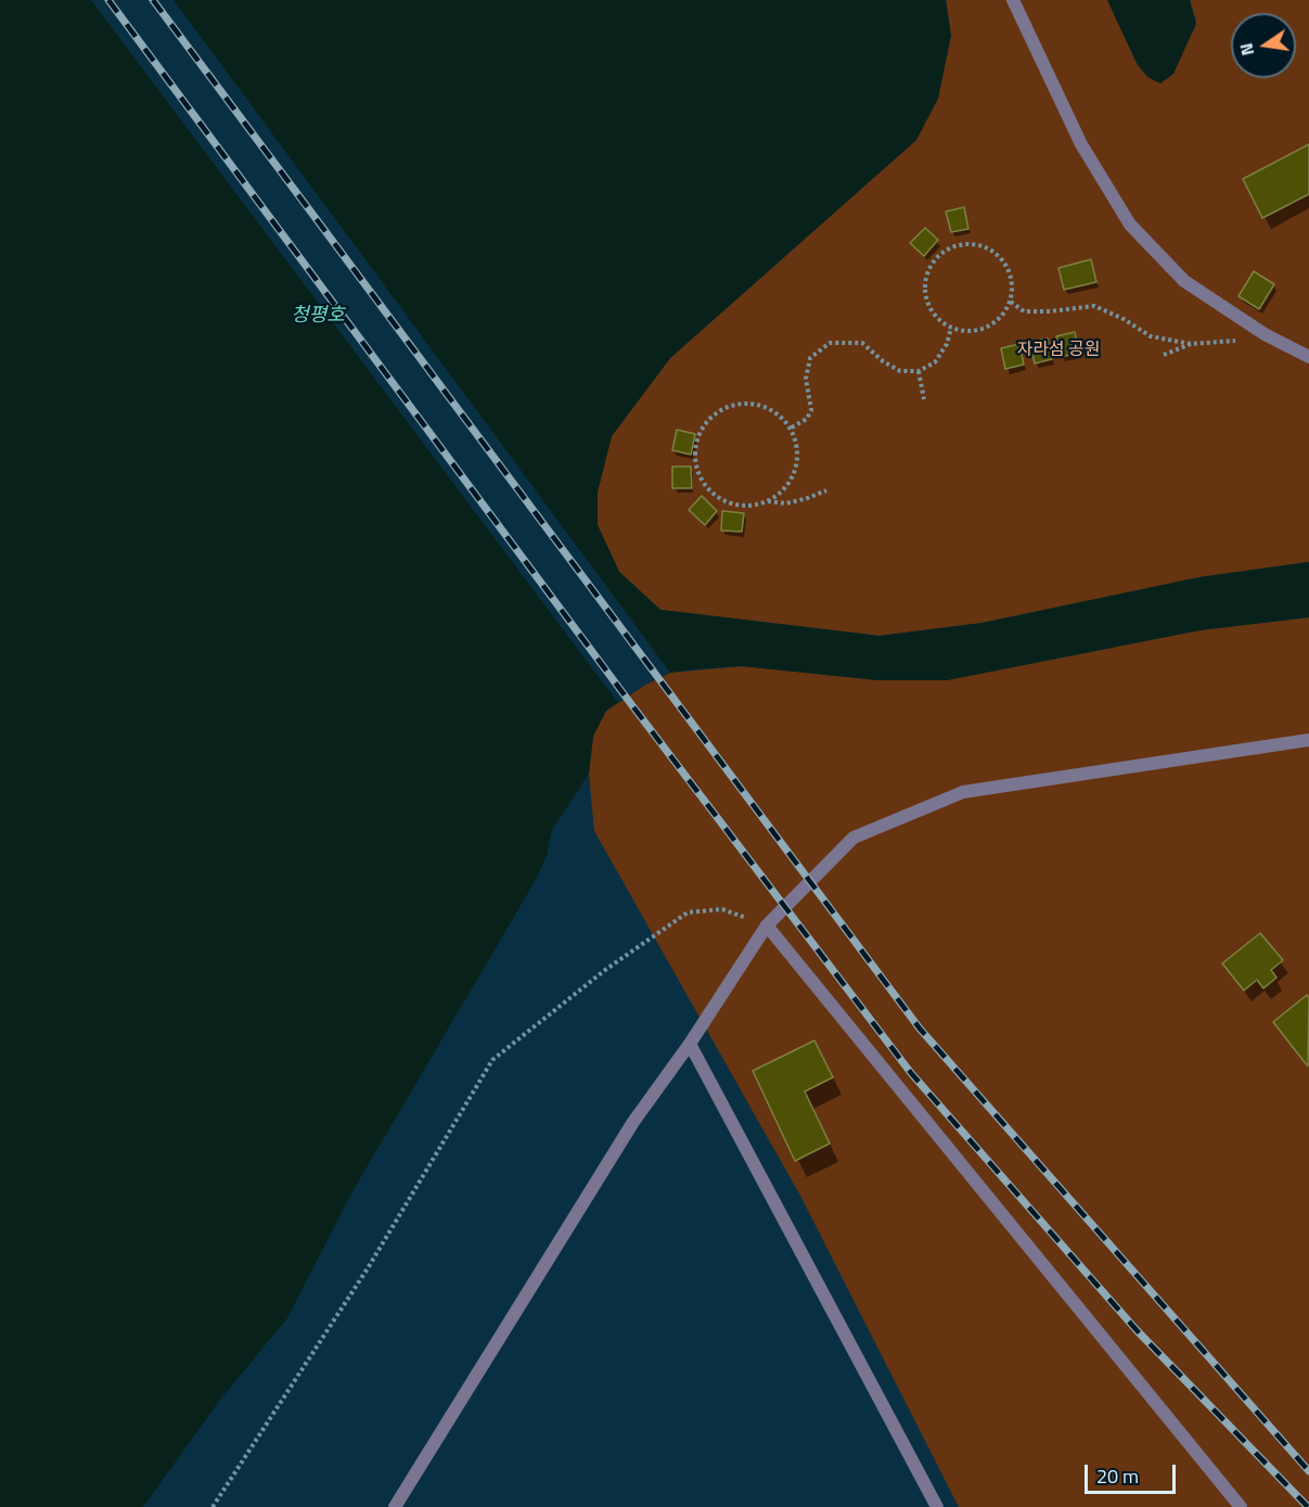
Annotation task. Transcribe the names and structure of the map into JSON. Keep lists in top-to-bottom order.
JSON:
{
  "water": ["청평호"],
  "parks": ["자라섬 공원"],
  "scale_bar": "20 m",
  "north": "left"
}
